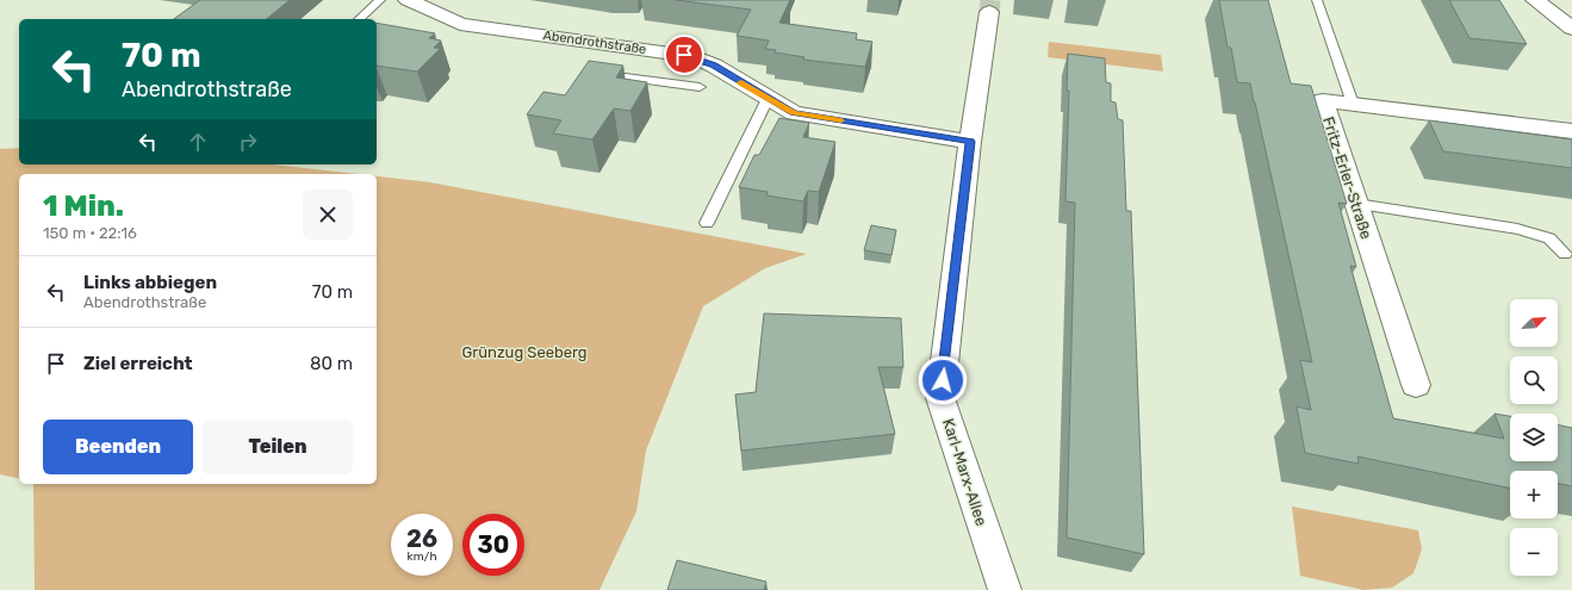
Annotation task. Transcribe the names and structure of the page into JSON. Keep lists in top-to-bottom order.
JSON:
{
  "streets": {
    "street": ["Abendrothstraße", "Fritz-Erler-Straße", "Karl-Marx-Allee"]
  },
  "crossings": [
    ["Abendrothstraße", "Karl-Marx-Allee"]
  ],
  "parks": ["Grünzug Seeberg"],
  "north": "top right",
  "page": {
    "turn": ["70 m", "Abendrothstraße"],
    "heading": ["1 Min.", "150 m · 22:16"],
    "list": [
      {
        "name": "Links abbiegen",
        "note": "Abendrothstraße",
        "value": "70 m"
      },
      {
        "name": "Ziel erreicht",
        "value": "80 m"
      }
    ],
    "map_buttons": ["+", "−"],
    "buttons": ["Beenden", "Teilen"],
    "speed": "26 km/h",
    "limit": "30"
  }
}
